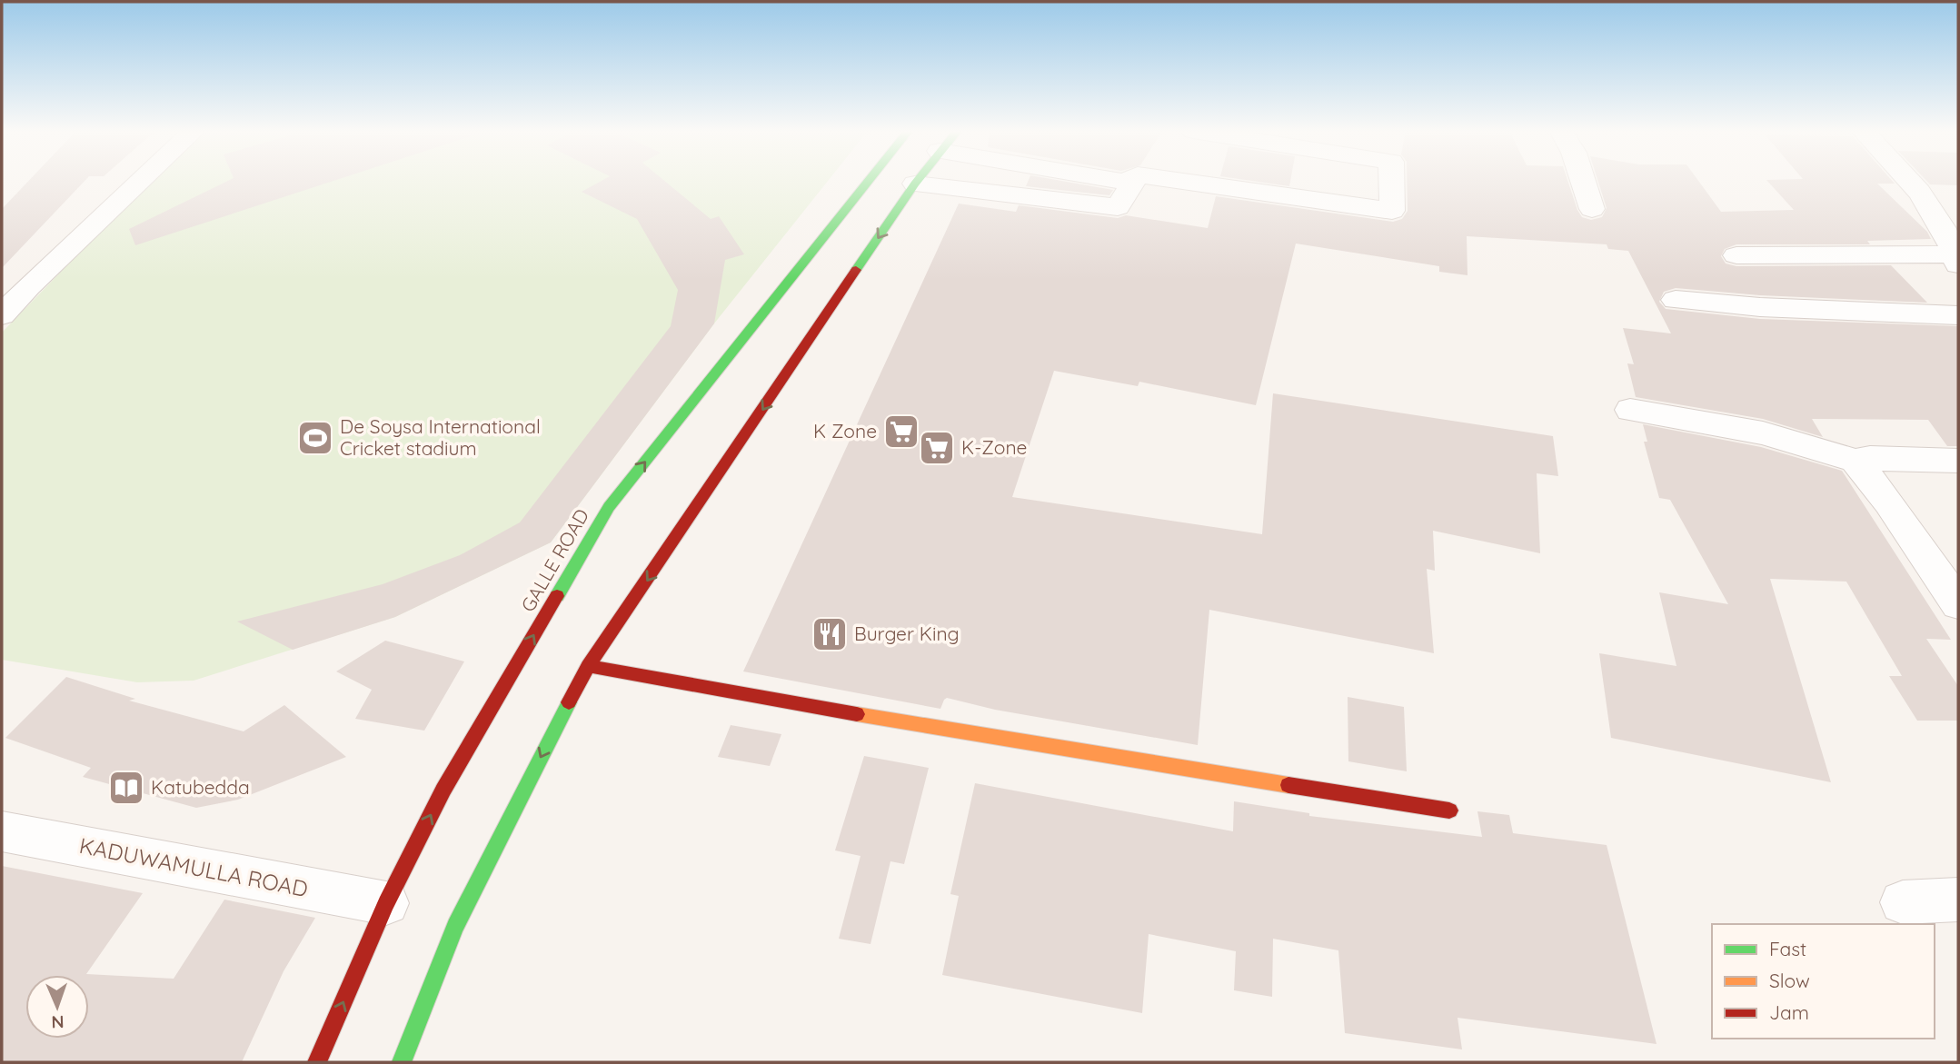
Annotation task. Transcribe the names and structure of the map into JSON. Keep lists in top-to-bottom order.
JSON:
{
  "streets": {
    "main road": ["GALLE ROAD"],
    "street": ["KADUWAMULLA ROAD"]
  },
  "crossings": [
    ["GALLE ROAD", "KADUWAMULLA ROAD"]
  ],
  "places": {
    "supermarket": ["K Zone", "K-Zone"],
    "sports": ["De Soysa International Cricket stadium"],
    "restaurant": ["Burger King"],
    "library": ["Katubedda"]
  },
  "legend": ["Fast", "Slow", "Jam"],
  "north": "bottom"
}
